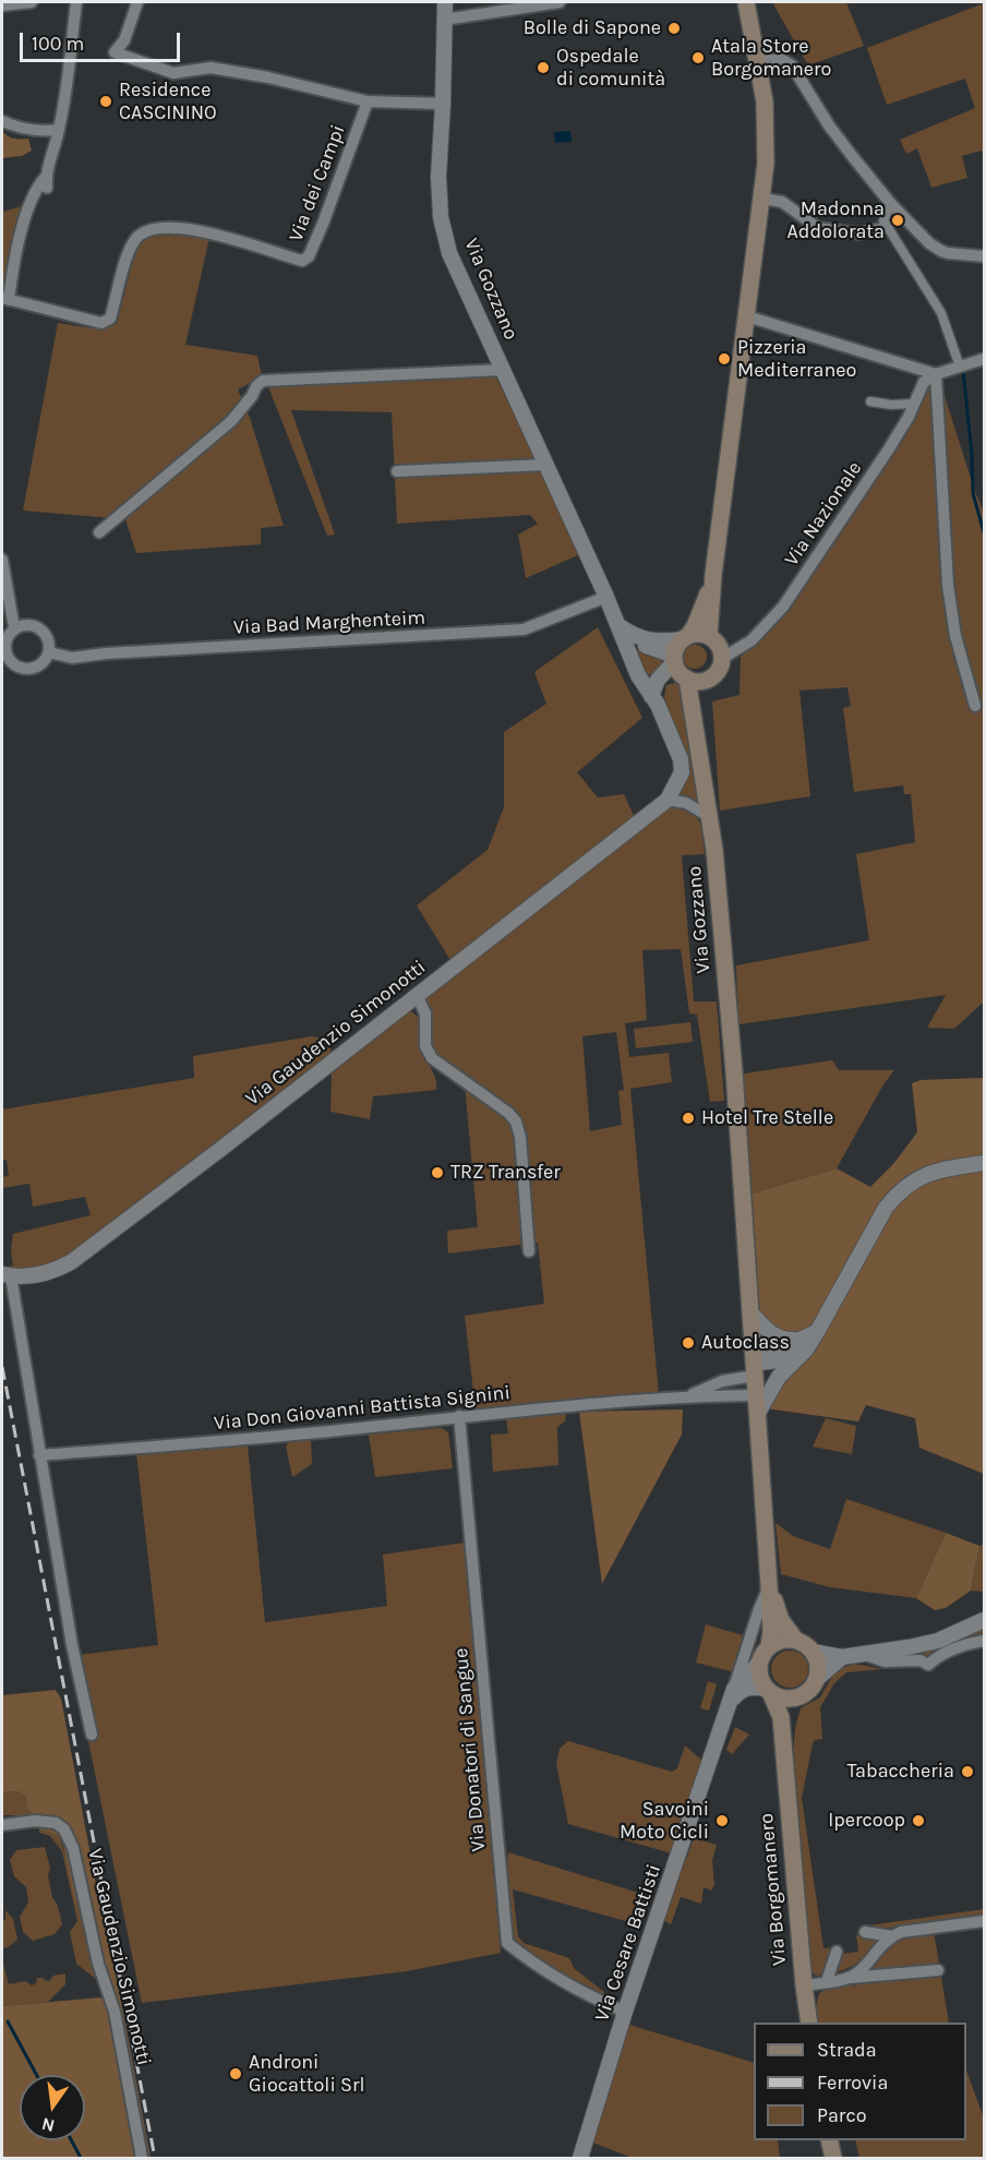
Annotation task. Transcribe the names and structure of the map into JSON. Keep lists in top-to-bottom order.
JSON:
{
  "streets": {
    "main road": ["Via Gozzano", "Via Borgomanero"],
    "street": [
      "Via dei Campi",
      "Via Nazionale",
      "Via Bad Marghenteim",
      "Via Gaudenzio Simonotti",
      "Via Don Giovanni Battista Signini",
      "Via Donatori di Sangue",
      "Via Cesare Battisti"
    ]
  },
  "crossings": [
    ["Via Gozzano", "Via Nazionale"],
    ["Via Gozzano", "Via Bad Marghenteim"],
    ["Via Gozzano", "Via Gaudenzio Simonotti"],
    ["Via Don Giovanni Battista Signini", "Via Donatori di Sangue"],
    ["Via Donatori di Sangue", "Via Cesare Battisti"],
    ["Via Borgomanero", "Via Cesare Battisti"]
  ],
  "places": [
    "Bolle di Sapone",
    "Atala Store Borgomanero",
    "Ospedale di comunità",
    "Residence CASCININO",
    "Madonna Addolorata",
    "Pizzeria Mediterraneo",
    "Hotel Tre Stelle",
    "TRZ Transfer",
    "Autoclass",
    "Tabaccheria",
    "Savoini Moto Cicli",
    "Ipercoop",
    "Androni Giocattoli Srl"
  ],
  "legend": ["Strada", "Ferrovia", "Parco"],
  "scale_bar": "100 m",
  "north": "bottom"
}
